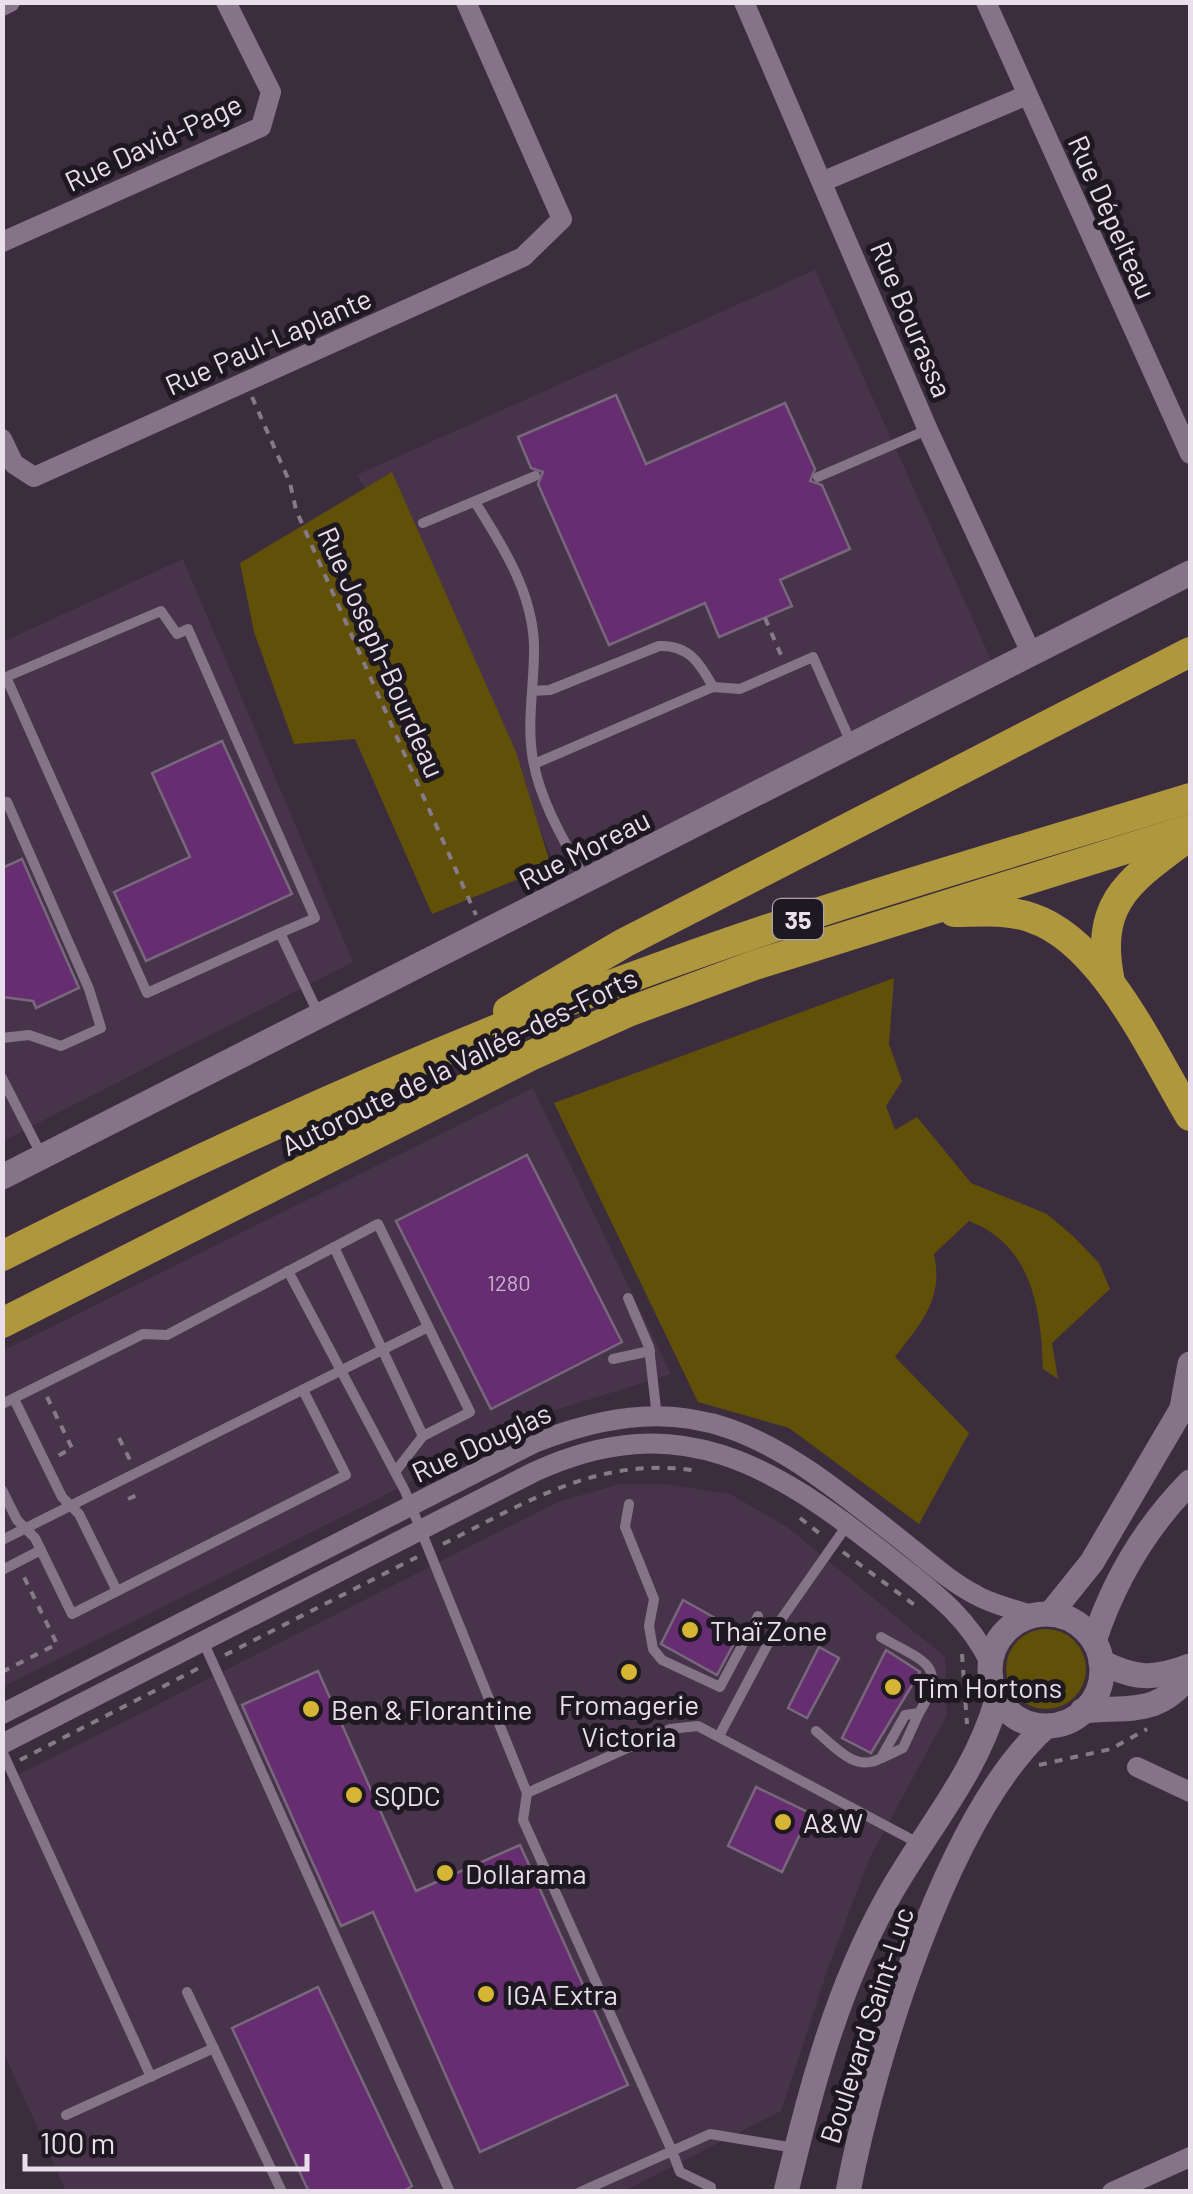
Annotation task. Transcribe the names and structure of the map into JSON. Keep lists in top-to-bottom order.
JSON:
{
  "streets": {
    "highway": ["35", "Autoroute de la Vallée-des-Forts"],
    "street": [
      "Rue David-Page",
      "Rue Dépelteau",
      "Rue Bourassa",
      "Rue Paul-Laplante",
      "Rue Moreau",
      "Rue Douglas",
      "Boulevard Saint-Luc"
    ],
    "path": ["Rue Joseph-Bourdeau"]
  },
  "crossings": [
    ["Rue Bourassa", "Rue Moreau"],
    ["Rue Douglas", "Boulevard Saint-Luc"]
  ],
  "places": [
    "Thaï Zone",
    "Fromagerie Victoria",
    "Tim Hortons",
    "Ben & Florantine",
    "SQDC",
    "A&W",
    "Dollarama",
    "IGA Extra"
  ],
  "house_numbers": ["1280"],
  "scale_bar": "100 m"
}
